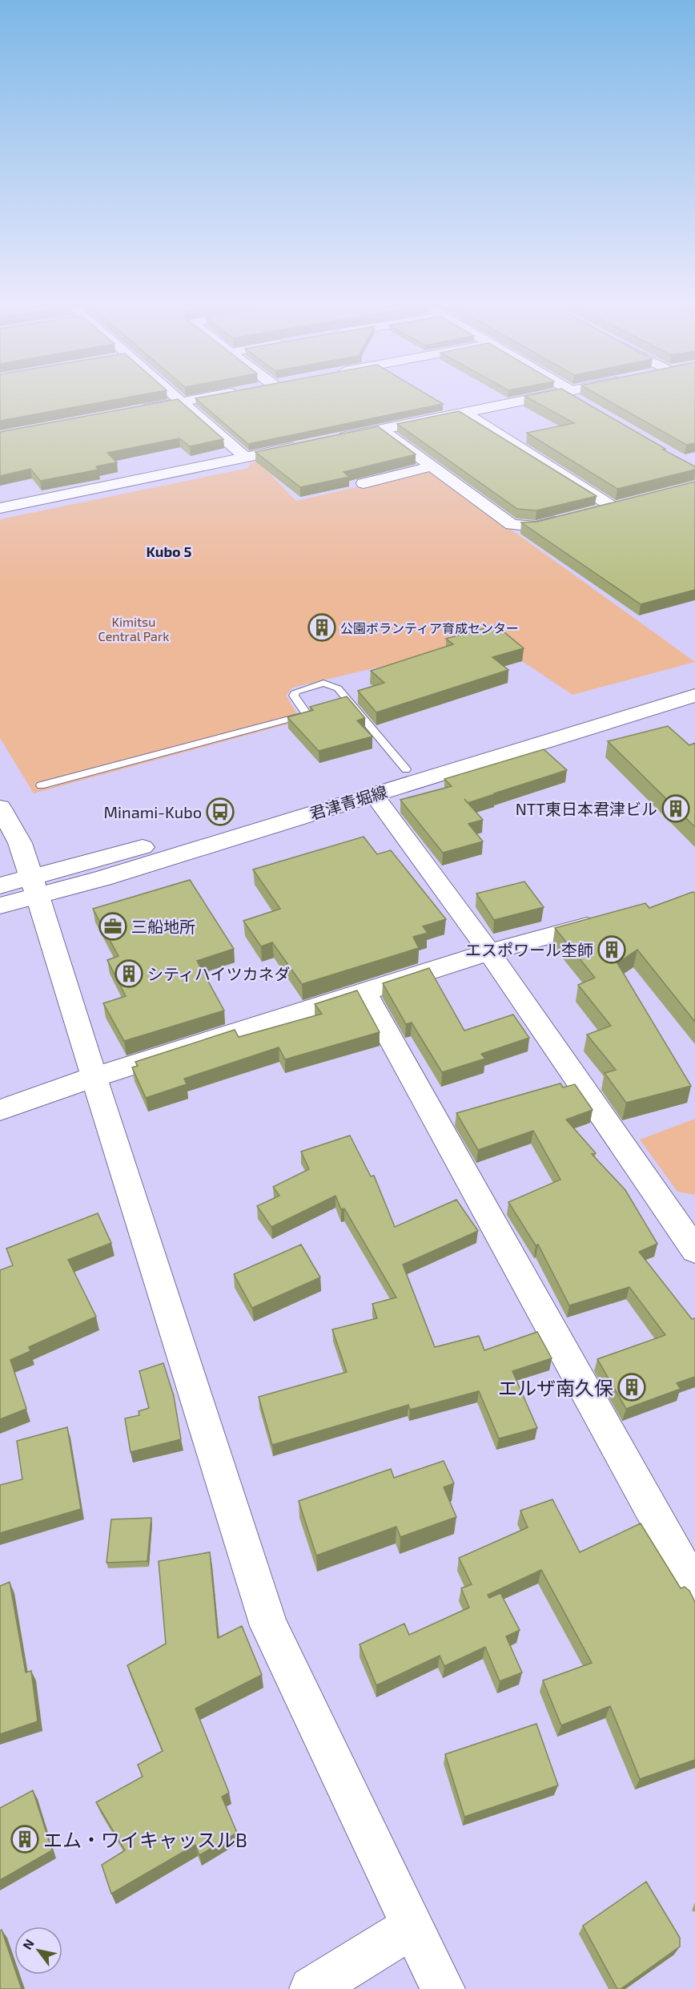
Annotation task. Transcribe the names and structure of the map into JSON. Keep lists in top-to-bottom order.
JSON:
{
  "streets": {
    "main road": ["君津青堀線"]
  },
  "districts": ["Kubo 5"],
  "parks": ["Kimitsu Central Park"],
  "places": {
    "building": [
      "公園ボランティア育成センター",
      "NTT東日本君津ビル",
      "エスポワール杢師",
      "シティハイツカネダ",
      "エルザ南久保",
      "エム・ワイキャッスルB"
    ],
    "bus stop": ["Minami-Kubo"],
    "office": ["三船地所"]
  },
  "north": "top left"
}
